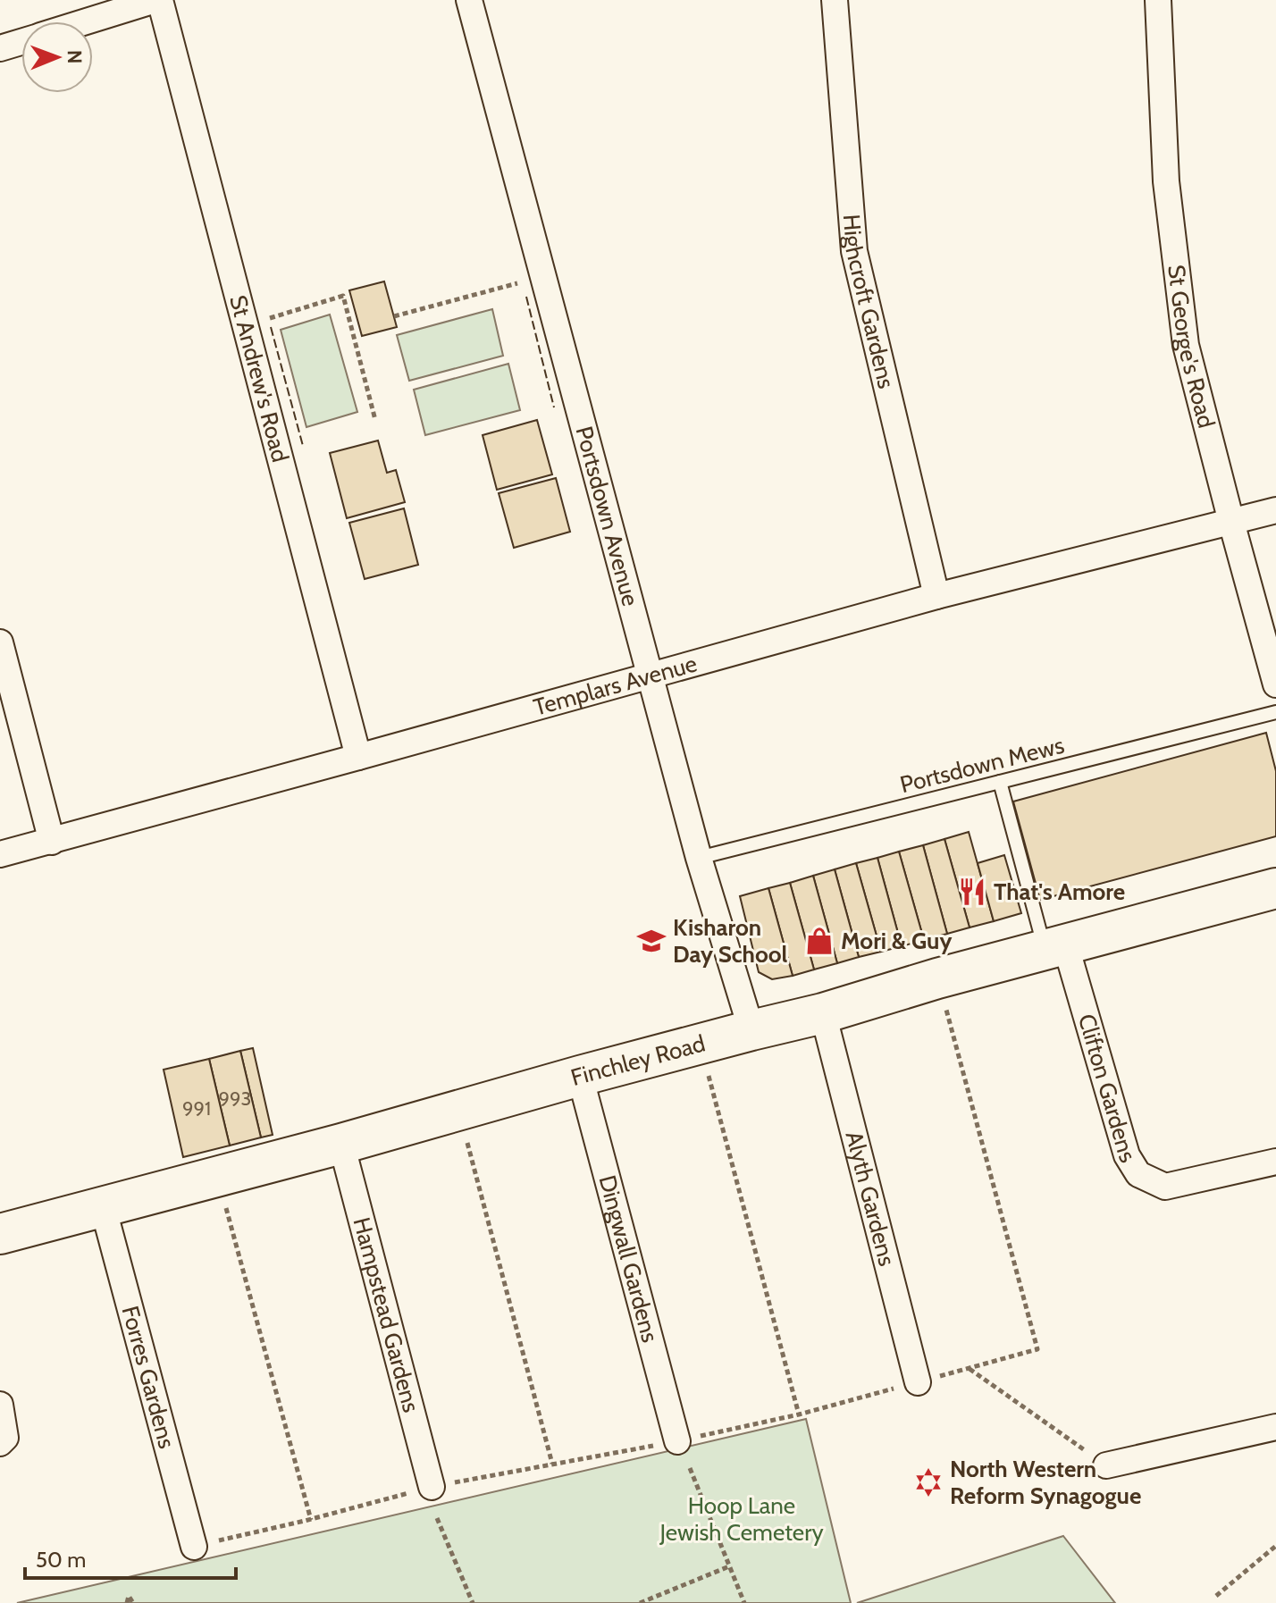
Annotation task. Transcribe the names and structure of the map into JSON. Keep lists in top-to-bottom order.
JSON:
{
  "streets": {
    "main road": ["Finchley Road"],
    "street": [
      "Highcroft Gardens",
      "St George's Road",
      "St Andrew's Road",
      "Portsdown Avenue",
      "Templars Avenue",
      "Clifton Gardens",
      "Alyth Gardens",
      "Dingwall Gardens",
      "Hampstead Gardens",
      "Forres Gardens"
    ],
    "lane": ["Portsdown Mews"]
  },
  "crossings": [
    ["Highcroft Gardens", "Templars Avenue"],
    ["St George's Road", "Templars Avenue"],
    ["St Andrew's Road", "Templars Avenue"],
    ["Portsdown Avenue", "Templars Avenue"],
    ["Portsdown Avenue", "Portsdown Mews"],
    ["Portsdown Avenue", "Finchley Road"],
    ["Finchley Road", "Clifton Gardens"],
    ["Finchley Road", "Alyth Gardens"],
    ["Finchley Road", "Dingwall Gardens"],
    ["Finchley Road", "Hampstead Gardens"],
    ["Finchley Road", "Forres Gardens"]
  ],
  "parks": ["Hoop Lane Jewish Cemetery"],
  "places": {
    "restaurant": ["That's Amore"],
    "school or university": ["Kisharon Day School"],
    "shop": ["Mori & Guy"],
    "synagogue": ["North Western Reform Synagogue"]
  },
  "house_numbers": ["993", "991"],
  "scale_bar": "50 m",
  "north": "right"
}
